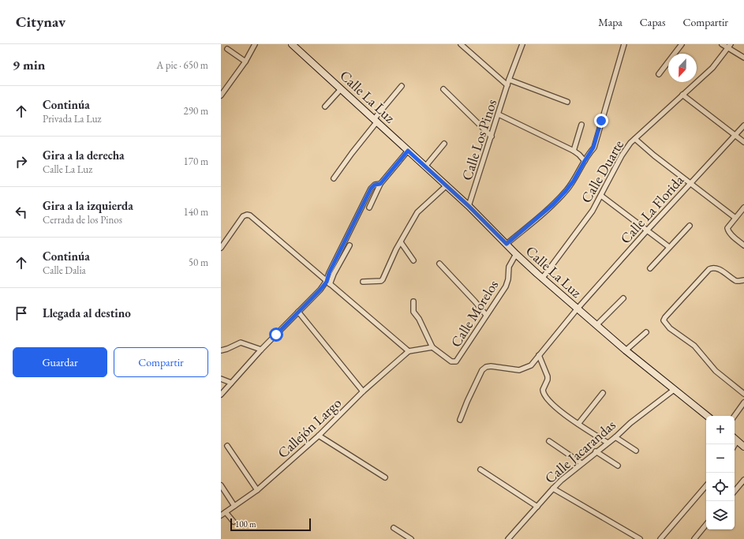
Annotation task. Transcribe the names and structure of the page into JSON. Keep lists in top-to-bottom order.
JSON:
{
  "streets": {
    "street": [
      "Calle La Luz",
      "Calle Los Pinos",
      "Calle Duarte",
      "Calle La Florida",
      "Calle Morelos",
      "Callejón Largo",
      "Calle Jacarandas"
    ]
  },
  "crossings": [
    ["Calle La Luz", "Calle Los Pinos"],
    ["Calle La Luz", "Calle Duarte"],
    ["Calle La Luz", "Calle La Florida"],
    ["Calle La Luz", "Calle Morelos"],
    ["Calle La Luz", "Calle Jacarandas"],
    ["Calle Morelos", "Callejón Largo"]
  ],
  "scale_bar": "100 m",
  "north": "bottom",
  "page": {
    "header": "Citynav",
    "nav": ["Mapa", "Capas", "Compartir"],
    "heading": ["9 min", "A pie · 650 m"],
    "list": [
      ["Continúa", "Privada La Luz", "290 m"],
      ["Gira a la derecha", "Calle La Luz", "170 m"],
      ["Gira a la izquierda", "Cerrada de los Pinos", "140 m"],
      ["Continúa", "Calle Dalia", "50 m"],
      "Llegada al destino"
    ],
    "buttons": ["Guardar", "Compartir"],
    "map_buttons": ["+", "−"],
    "scale": "100 m"
  }
}
